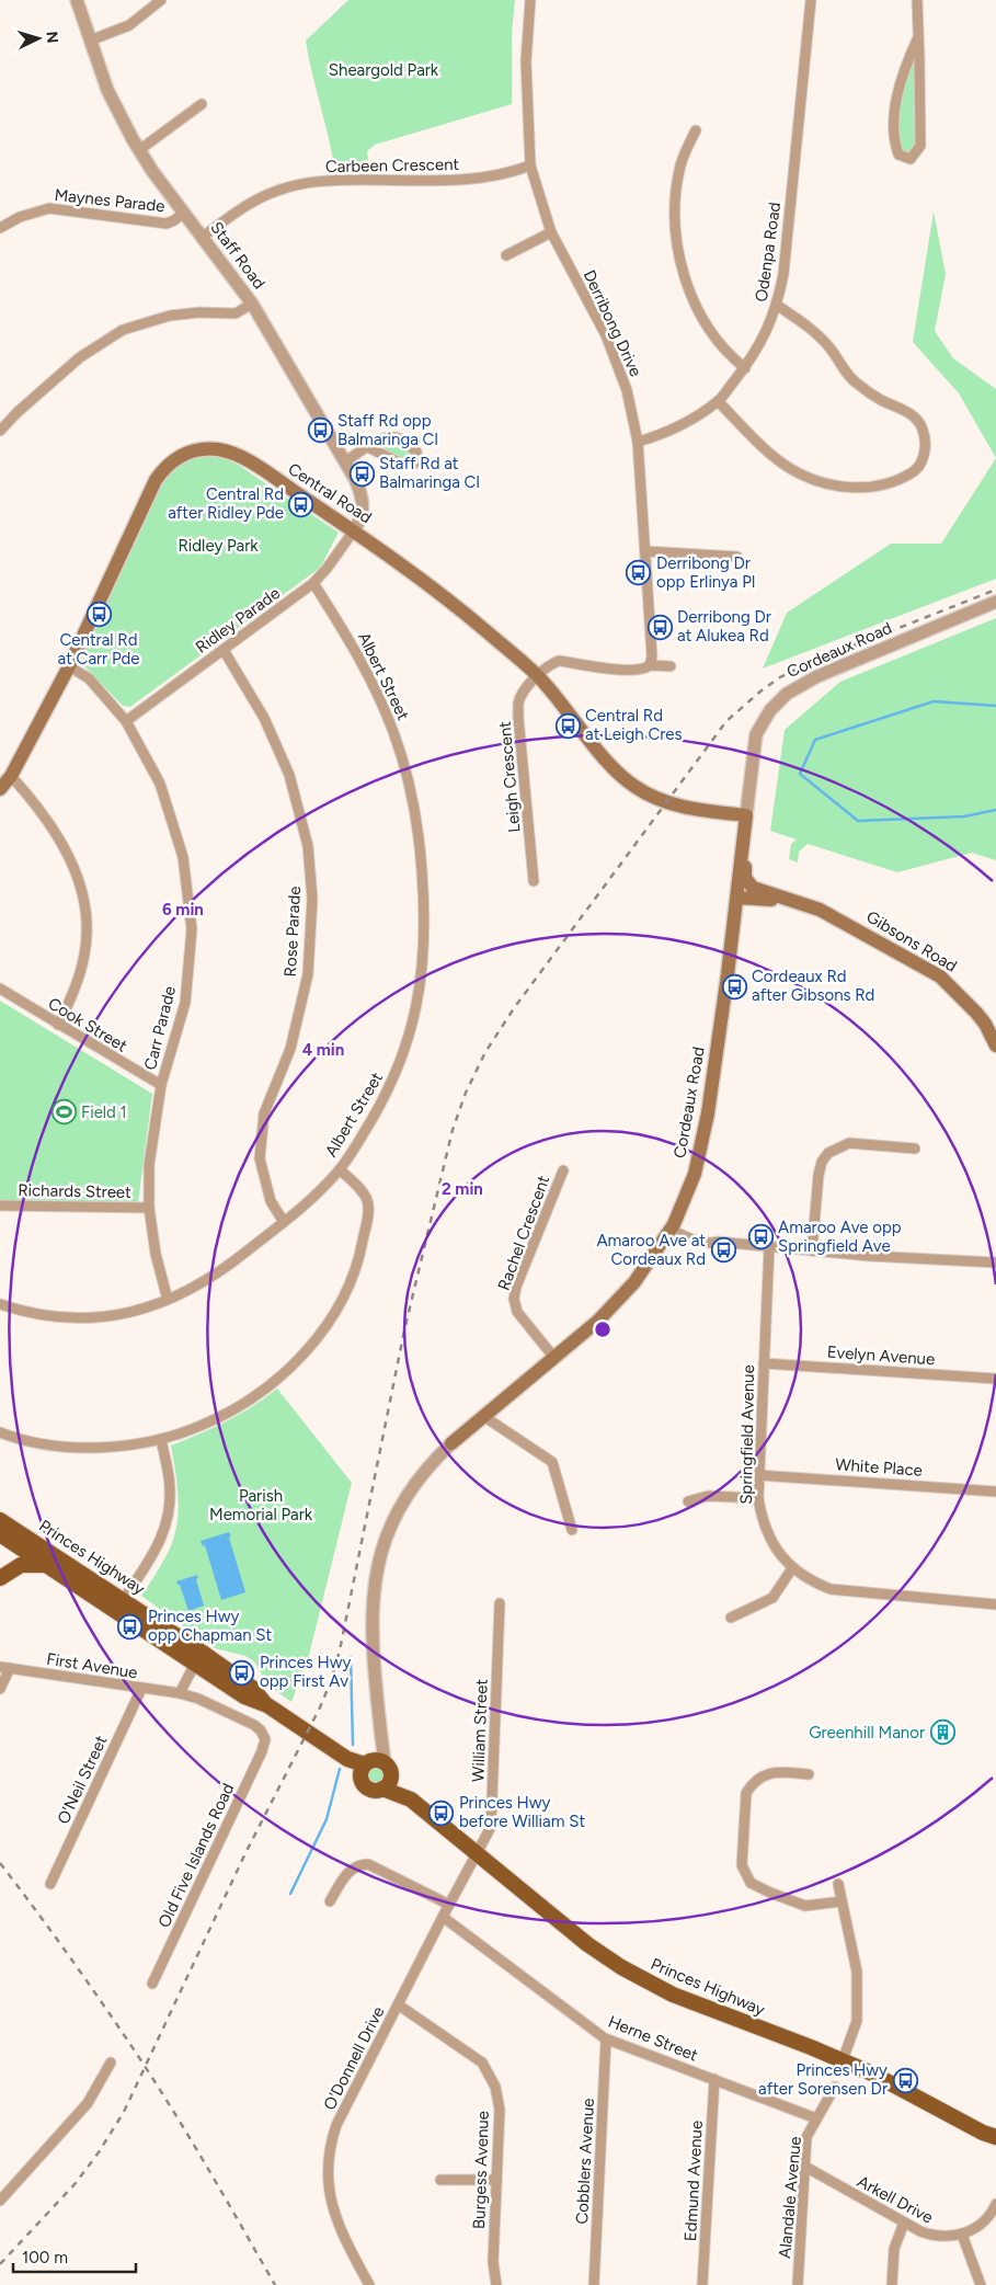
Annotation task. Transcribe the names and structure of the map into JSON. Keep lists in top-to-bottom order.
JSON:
{
  "streets": {
    "main road": [
      "Central Road",
      "Cordeaux Road",
      "Gibsons Road",
      "Princes Highway"
    ],
    "street": [
      "Carbeen Crescent",
      "Maynes Parade",
      "Odenpa Road",
      "Staff Road",
      "Derribong Drive",
      "Ridley Parade",
      "Albert Street",
      "Leigh Crescent",
      "Rose Parade",
      "Cook Street",
      "Carr Parade",
      "Richards Street",
      "Rachel Crescent",
      "Evelyn Avenue",
      "Springfield Avenue",
      "White Place",
      "First Avenue",
      "William Street",
      "O'Neil Street",
      "Old Five Islands Road",
      "Herne Street",
      "O'Donnell Drive",
      "Cobblers Avenue",
      "Burgess Avenue",
      "Edmund Avenue",
      "Alandale Avenue",
      "Arkell Drive"
    ]
  },
  "crossings": [
    ["Carbeen Crescent", "Staff Road"],
    ["Carbeen Crescent", "Derribong Drive"],
    ["Maynes Parade", "Staff Road"],
    ["Odenpa Road", "Derribong Drive"],
    ["Staff Road", "Central Road"],
    ["Staff Road", "Ridley Parade"],
    ["Derribong Drive", "Leigh Crescent"],
    ["Central Road", "Ridley Parade"],
    ["Central Road", "Cordeaux Road"],
    ["Central Road", "Leigh Crescent"],
    ["Central Road", "Carr Parade"],
    ["Ridley Parade", "Albert Street"],
    ["Ridley Parade", "Rose Parade"],
    ["Ridley Parade", "Carr Parade"],
    ["Cordeaux Road", "Gibsons Road"],
    ["Cordeaux Road", "Rachel Crescent"],
    ["Cordeaux Road", "Princes Highway"],
    ["Albert Street", "Rose Parade"],
    ["Albert Street", "Carr Parade"],
    ["Cook Street", "Carr Parade"],
    ["Carr Parade", "Richards Street"],
    ["Evelyn Avenue", "Springfield Avenue"],
    ["Springfield Avenue", "White Place"],
    ["Princes Highway", "William Street"],
    ["Princes Highway", "O'Donnell Drive"],
    ["First Avenue", "O'Neil Street"],
    ["First Avenue", "Old Five Islands Road"],
    ["William Street", "O'Donnell Drive"],
    ["Herne Street", "O'Donnell Drive"],
    ["Herne Street", "Cobblers Avenue"],
    ["Herne Street", "Edmund Avenue"],
    ["Herne Street", "Alandale Avenue"],
    ["O'Donnell Drive", "Burgess Avenue"],
    ["Alandale Avenue", "Arkell Drive"]
  ],
  "parks": ["Sheargold Park", "Ridley Park", "Parish Memorial Park"],
  "places": {
    "bus stop": [
      "Staff Rd opp Balmaringa Cl",
      "Staff Rd at Balmaringa Cl",
      "Central Rd after Ridley Pde",
      "Derribong Dr opp Erlinya Pl",
      "Central Rd at Carr Pde",
      "Derribong Dr at Alukea Rd",
      "Central Rd at Leigh Cres",
      "Cordeaux Rd after Gibsons Rd",
      "Amaroo Ave opp Springfield Ave",
      "Amaroo Ave at Cordeaux Rd",
      "Princes Hwy opp Chapman St",
      "Princes Hwy opp First Av",
      "Princes Hwy before William St",
      "Princes Hwy after Sorensen Dr"
    ],
    "sports": ["Field 1"],
    "building": ["Greenhill Manor"]
  },
  "scale_bar": "100 m",
  "north": "right",
  "rings": ["6 min", "4 min", "2 min"]
}
